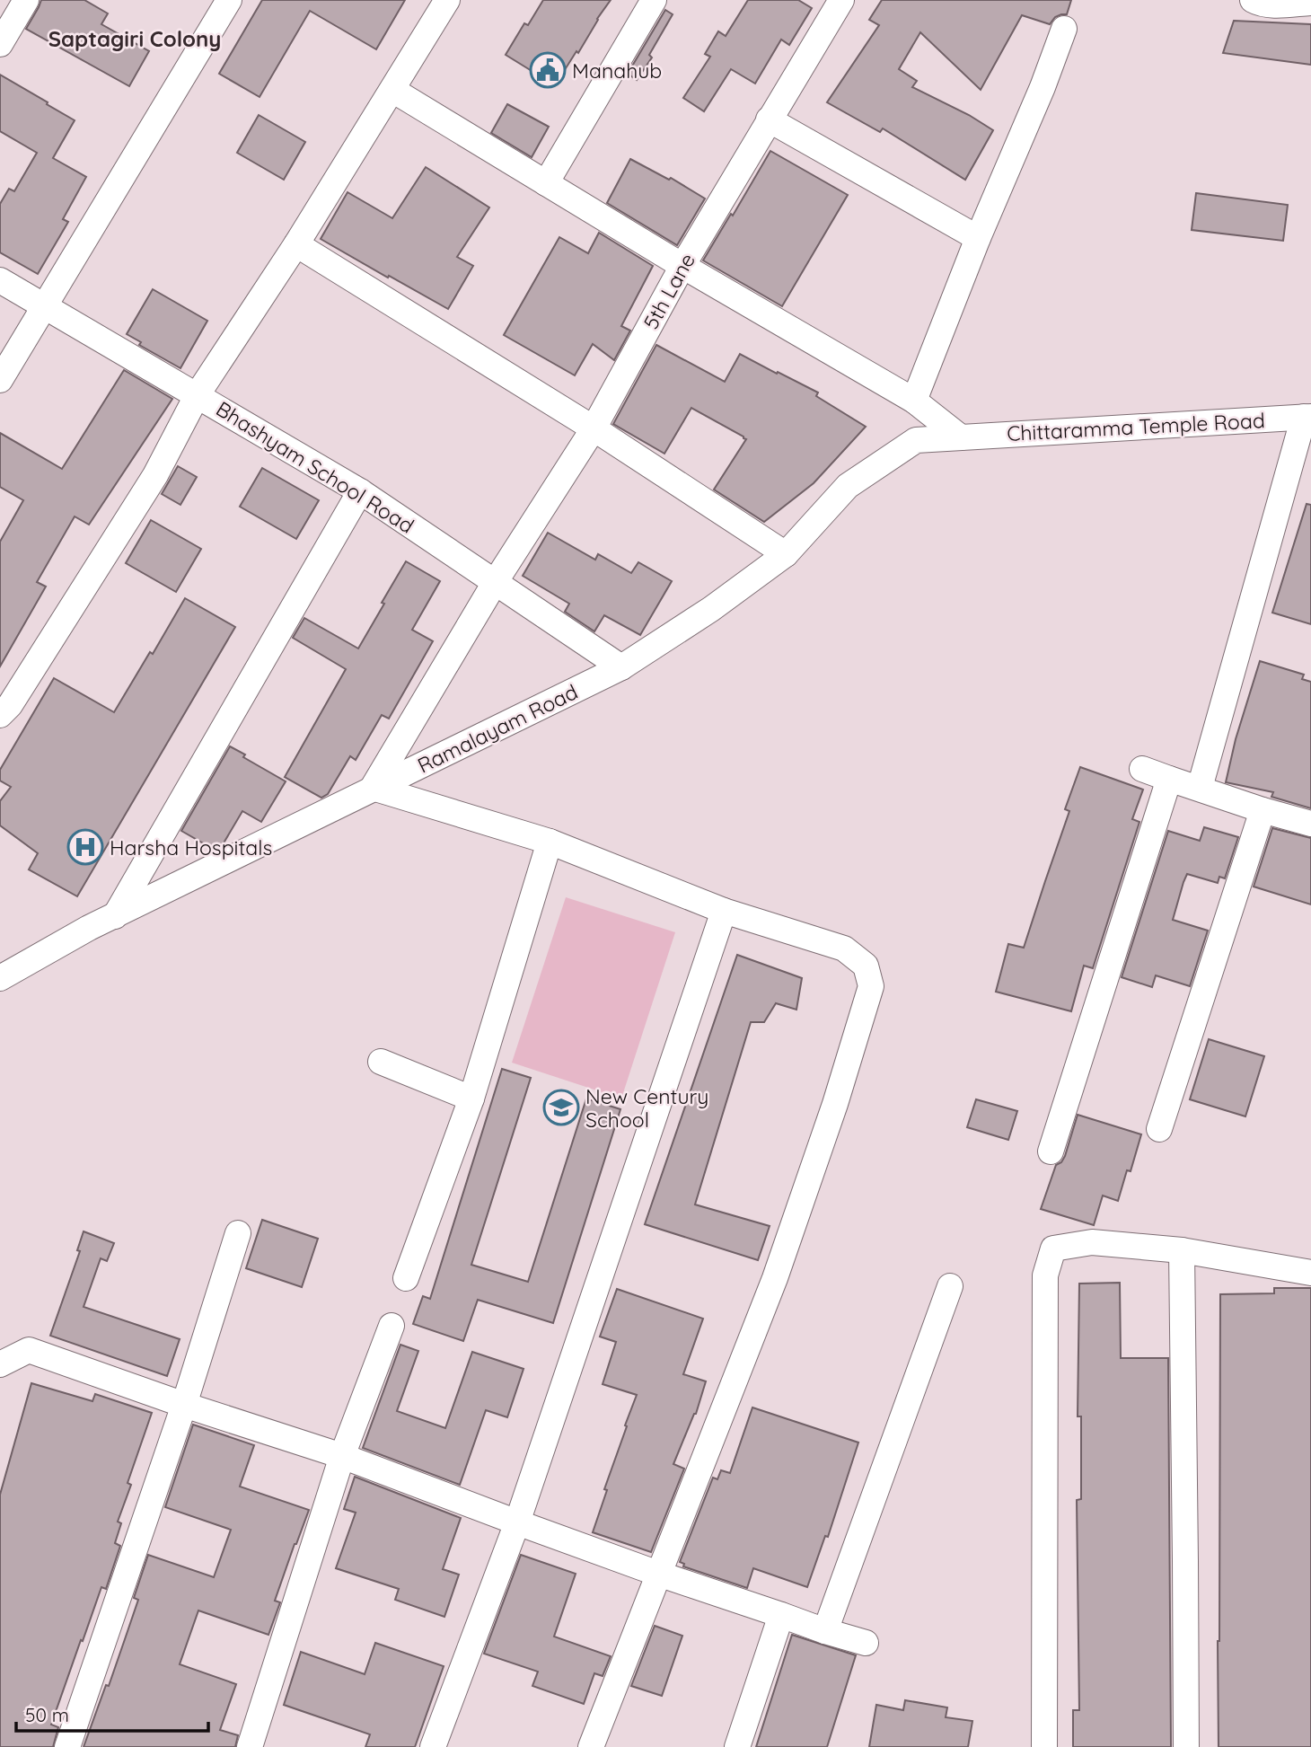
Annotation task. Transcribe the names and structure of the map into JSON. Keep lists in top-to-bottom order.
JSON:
{
  "streets": {
    "street": [
      "5th Lane",
      "Chittaramma Temple Road",
      "Bhashyam School Road",
      "Ramalayam Road"
    ]
  },
  "crossings": [
    ["5th Lane", "Bhashyam School Road"],
    ["5th Lane", "Ramalayam Road"],
    ["Chittaramma Temple Road", "Ramalayam Road"],
    ["Bhashyam School Road", "Ramalayam Road"]
  ],
  "districts": ["Saptagiri Colony"],
  "places": {
    "public building": ["Manahub"],
    "hospital": ["Harsha Hospitals"],
    "school or university": ["New Century School"]
  },
  "scale_bar": "50 m"
}
